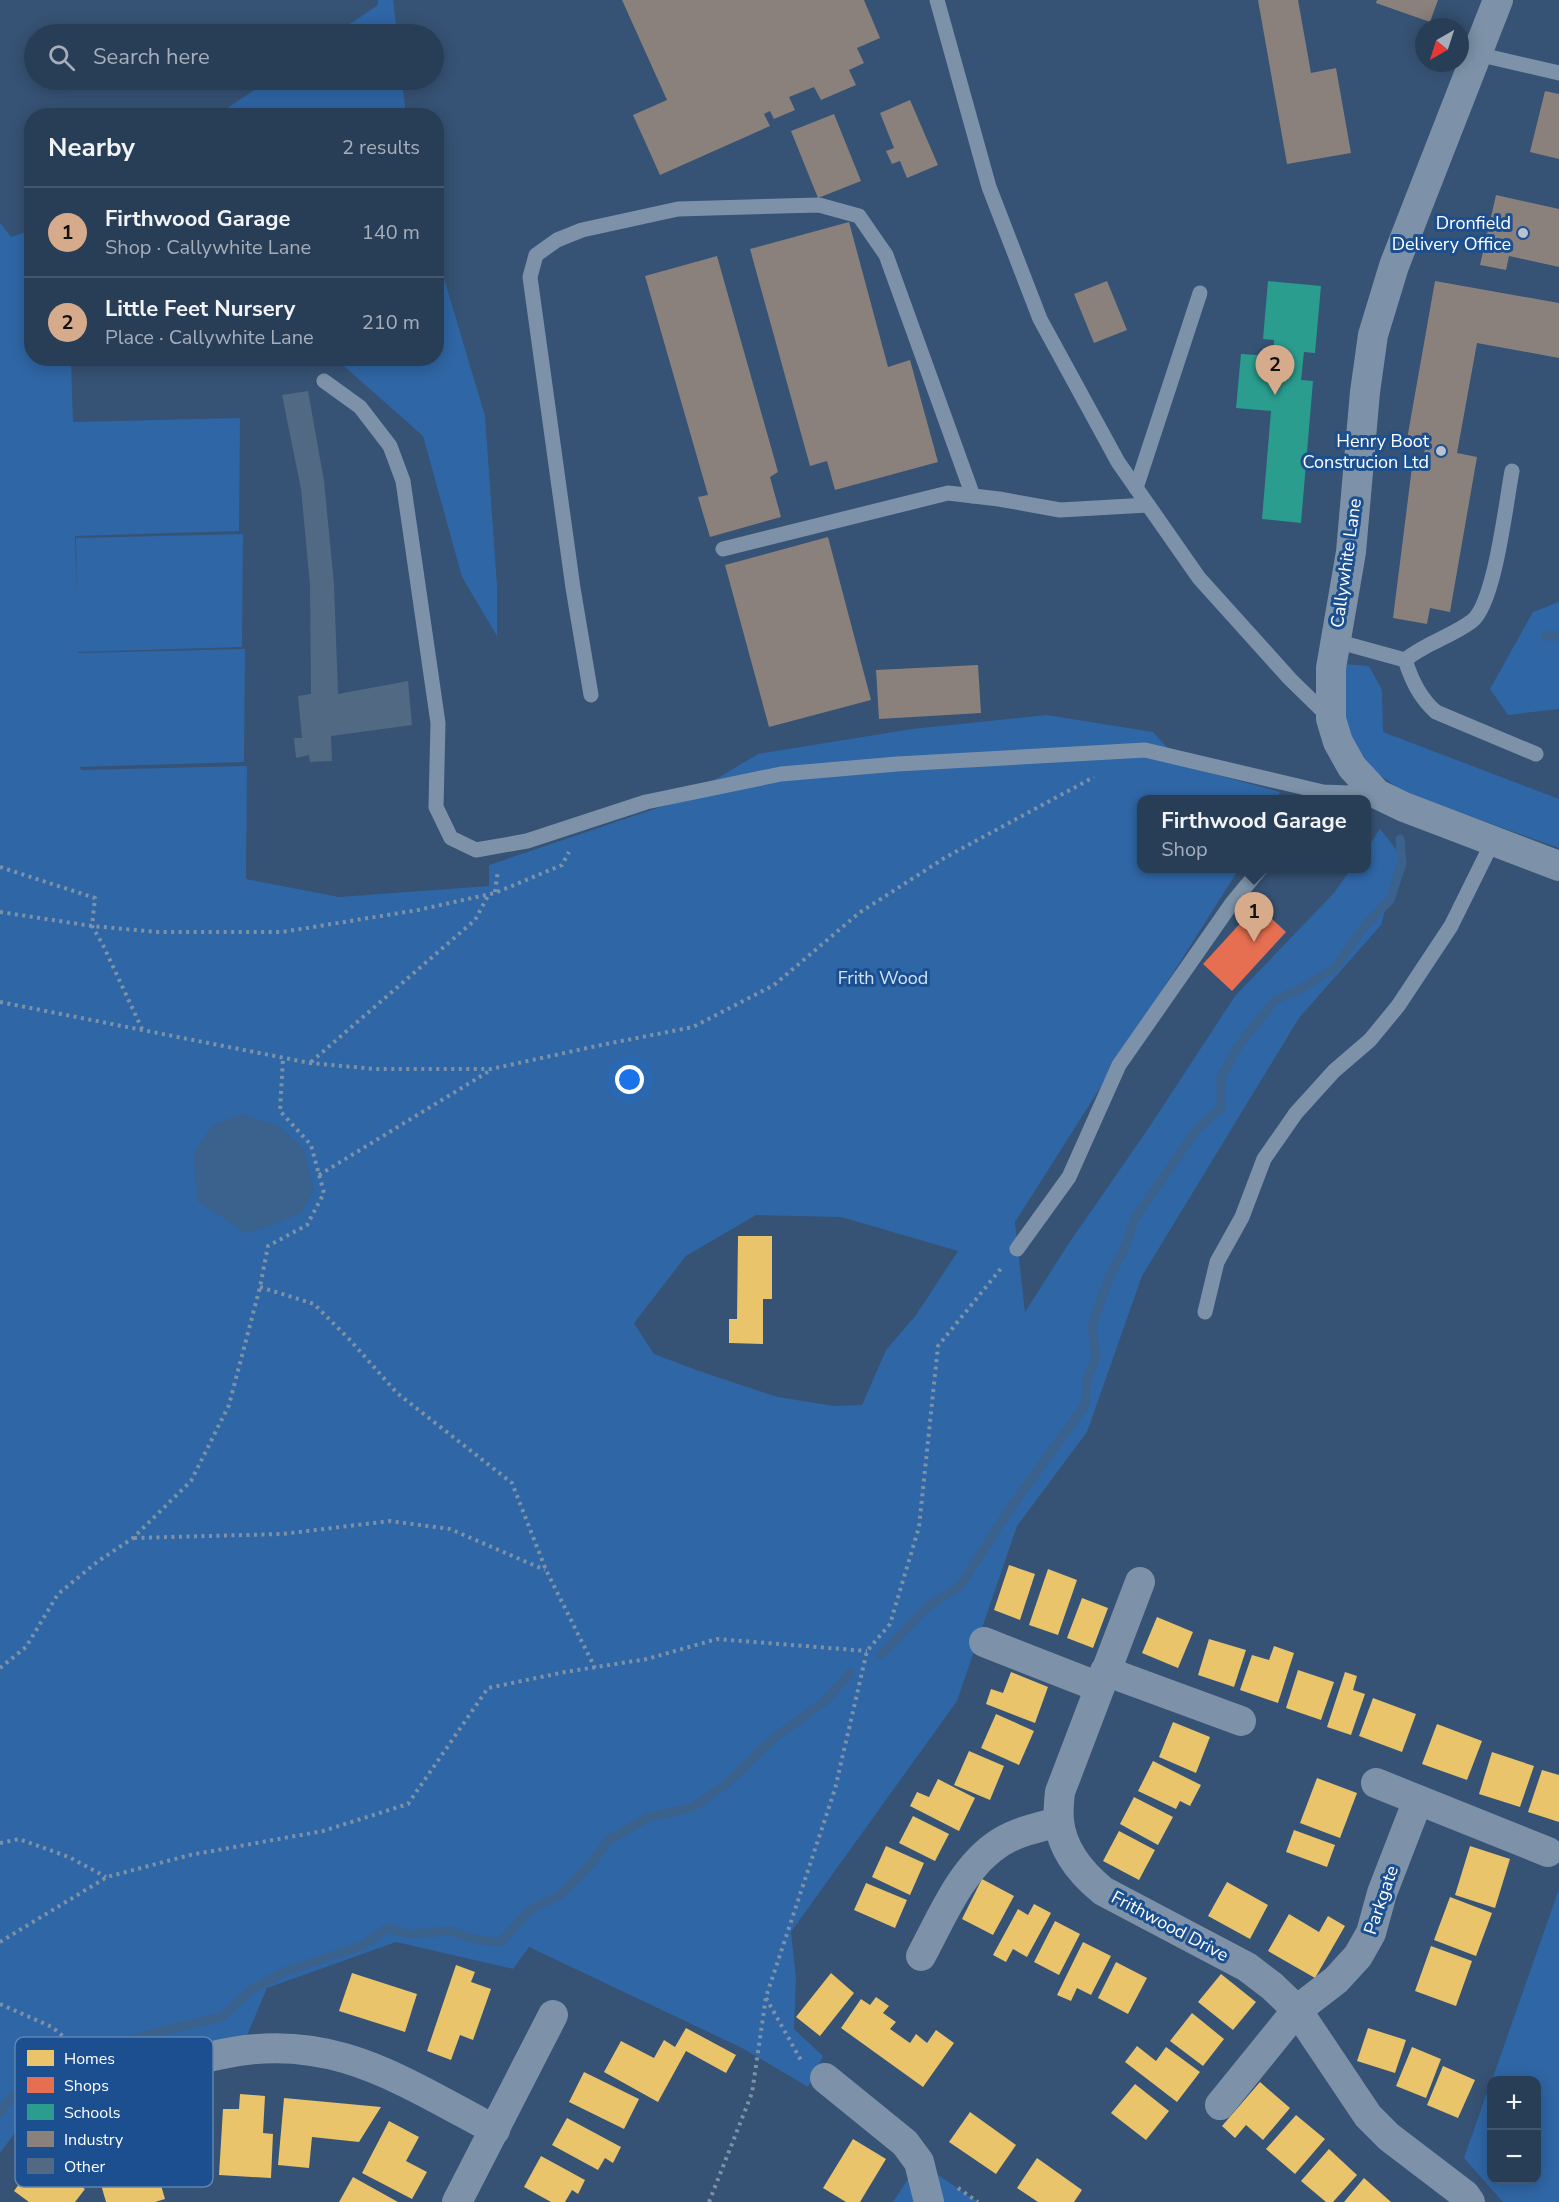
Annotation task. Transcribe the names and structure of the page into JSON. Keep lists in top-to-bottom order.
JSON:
{
  "streets": {
    "street": ["Callywhite Lane", "Parkgate", "Frithwood Drive"]
  },
  "crossings": [
    ["Parkgate", "Frithwood Drive"]
  ],
  "parks": ["Frith Wood"],
  "places": ["Dronfield Delivery Office", "Henry Boot Construcion Ltd"],
  "legend": [
    "Homes",
    "Shops",
    "Schools",
    "Industry",
    "Other"
  ],
  "north": "bottom left",
  "page": {
    "search": "Search here",
    "heading": ["Nearby", "2 results"],
    "list": [
      {
        "mark": "1",
        "name": "Firthwood Garage",
        "note": "Shop · Callywhite Lane",
        "value": "140 m"
      },
      {
        "mark": "2",
        "name": "Little Feet Nursery",
        "note": "Place · Callywhite Lane",
        "value": "210 m"
      }
    ],
    "pins": ["2", "1"],
    "popup": ["Firthwood Garage", "Shop"],
    "map_buttons": ["+", "−"]
  }
}
